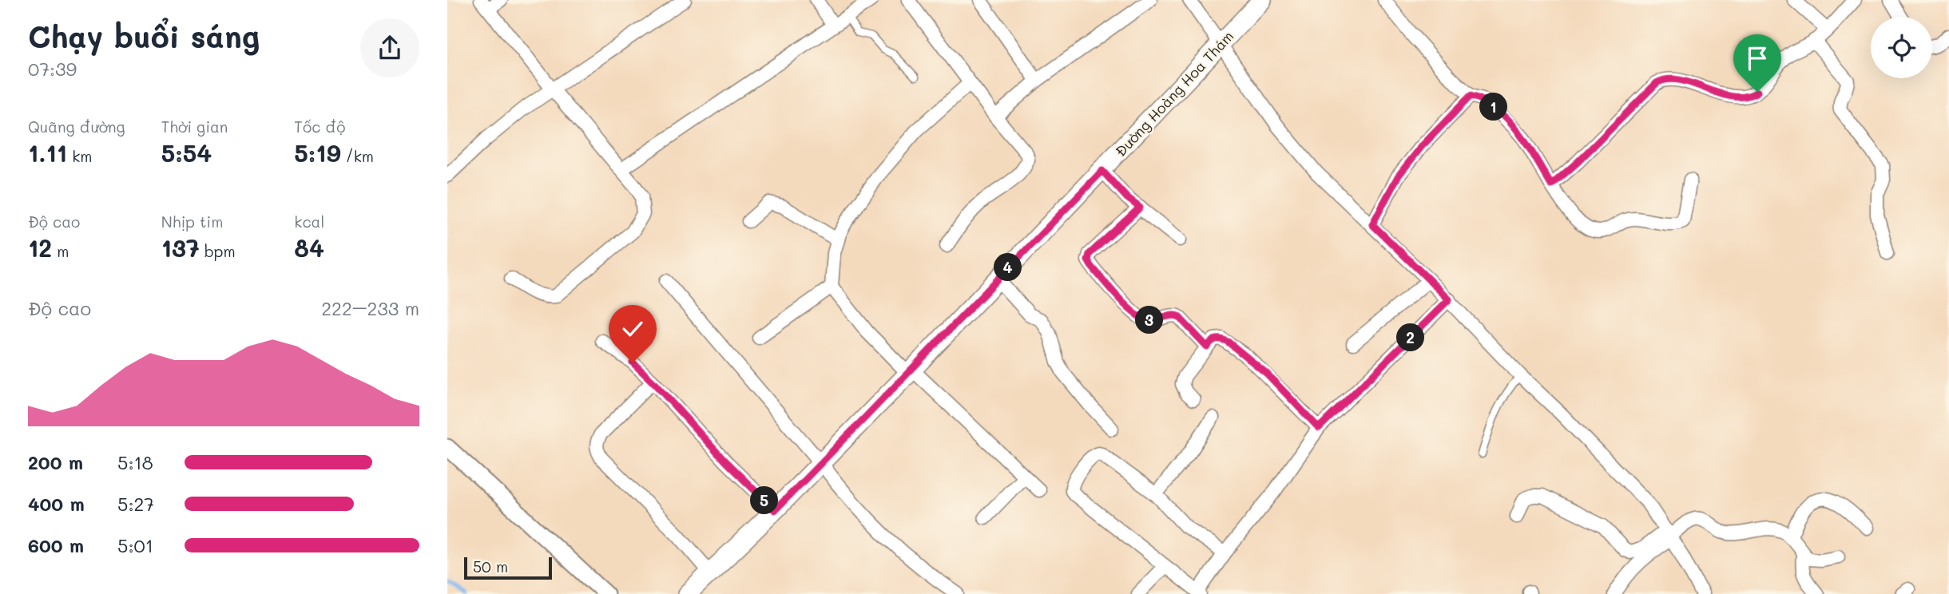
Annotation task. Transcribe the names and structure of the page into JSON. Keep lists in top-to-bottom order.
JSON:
{
  "streets": {
    "main road": ["Đường Hoàng Hoa Thám"]
  },
  "scale_bar": "50 m",
  "page": {
    "heading": ["Chạy buổi sáng", "07:39"],
    "pins": [
      "1",
      "4",
      "3",
      "2",
      "5"
    ],
    "stats": [
      ["Quãng đường", "1.11 km"],
      ["Thời gian", "5:54"],
      ["Tốc độ", "5:19 /km"],
      ["Độ cao", "12 m"],
      ["Nhịp tim", "137 bpm"],
      ["kcal", "84"]
    ],
    "chart": ["Độ cao", "222–233 m"],
    "list": [
      {
        "name": "200 m",
        "note": "5:18"
      },
      {
        "name": "400 m",
        "note": "5:27"
      },
      {
        "name": "600 m",
        "note": "5:01"
      }
    ],
    "scale": "50 m"
  }
}
